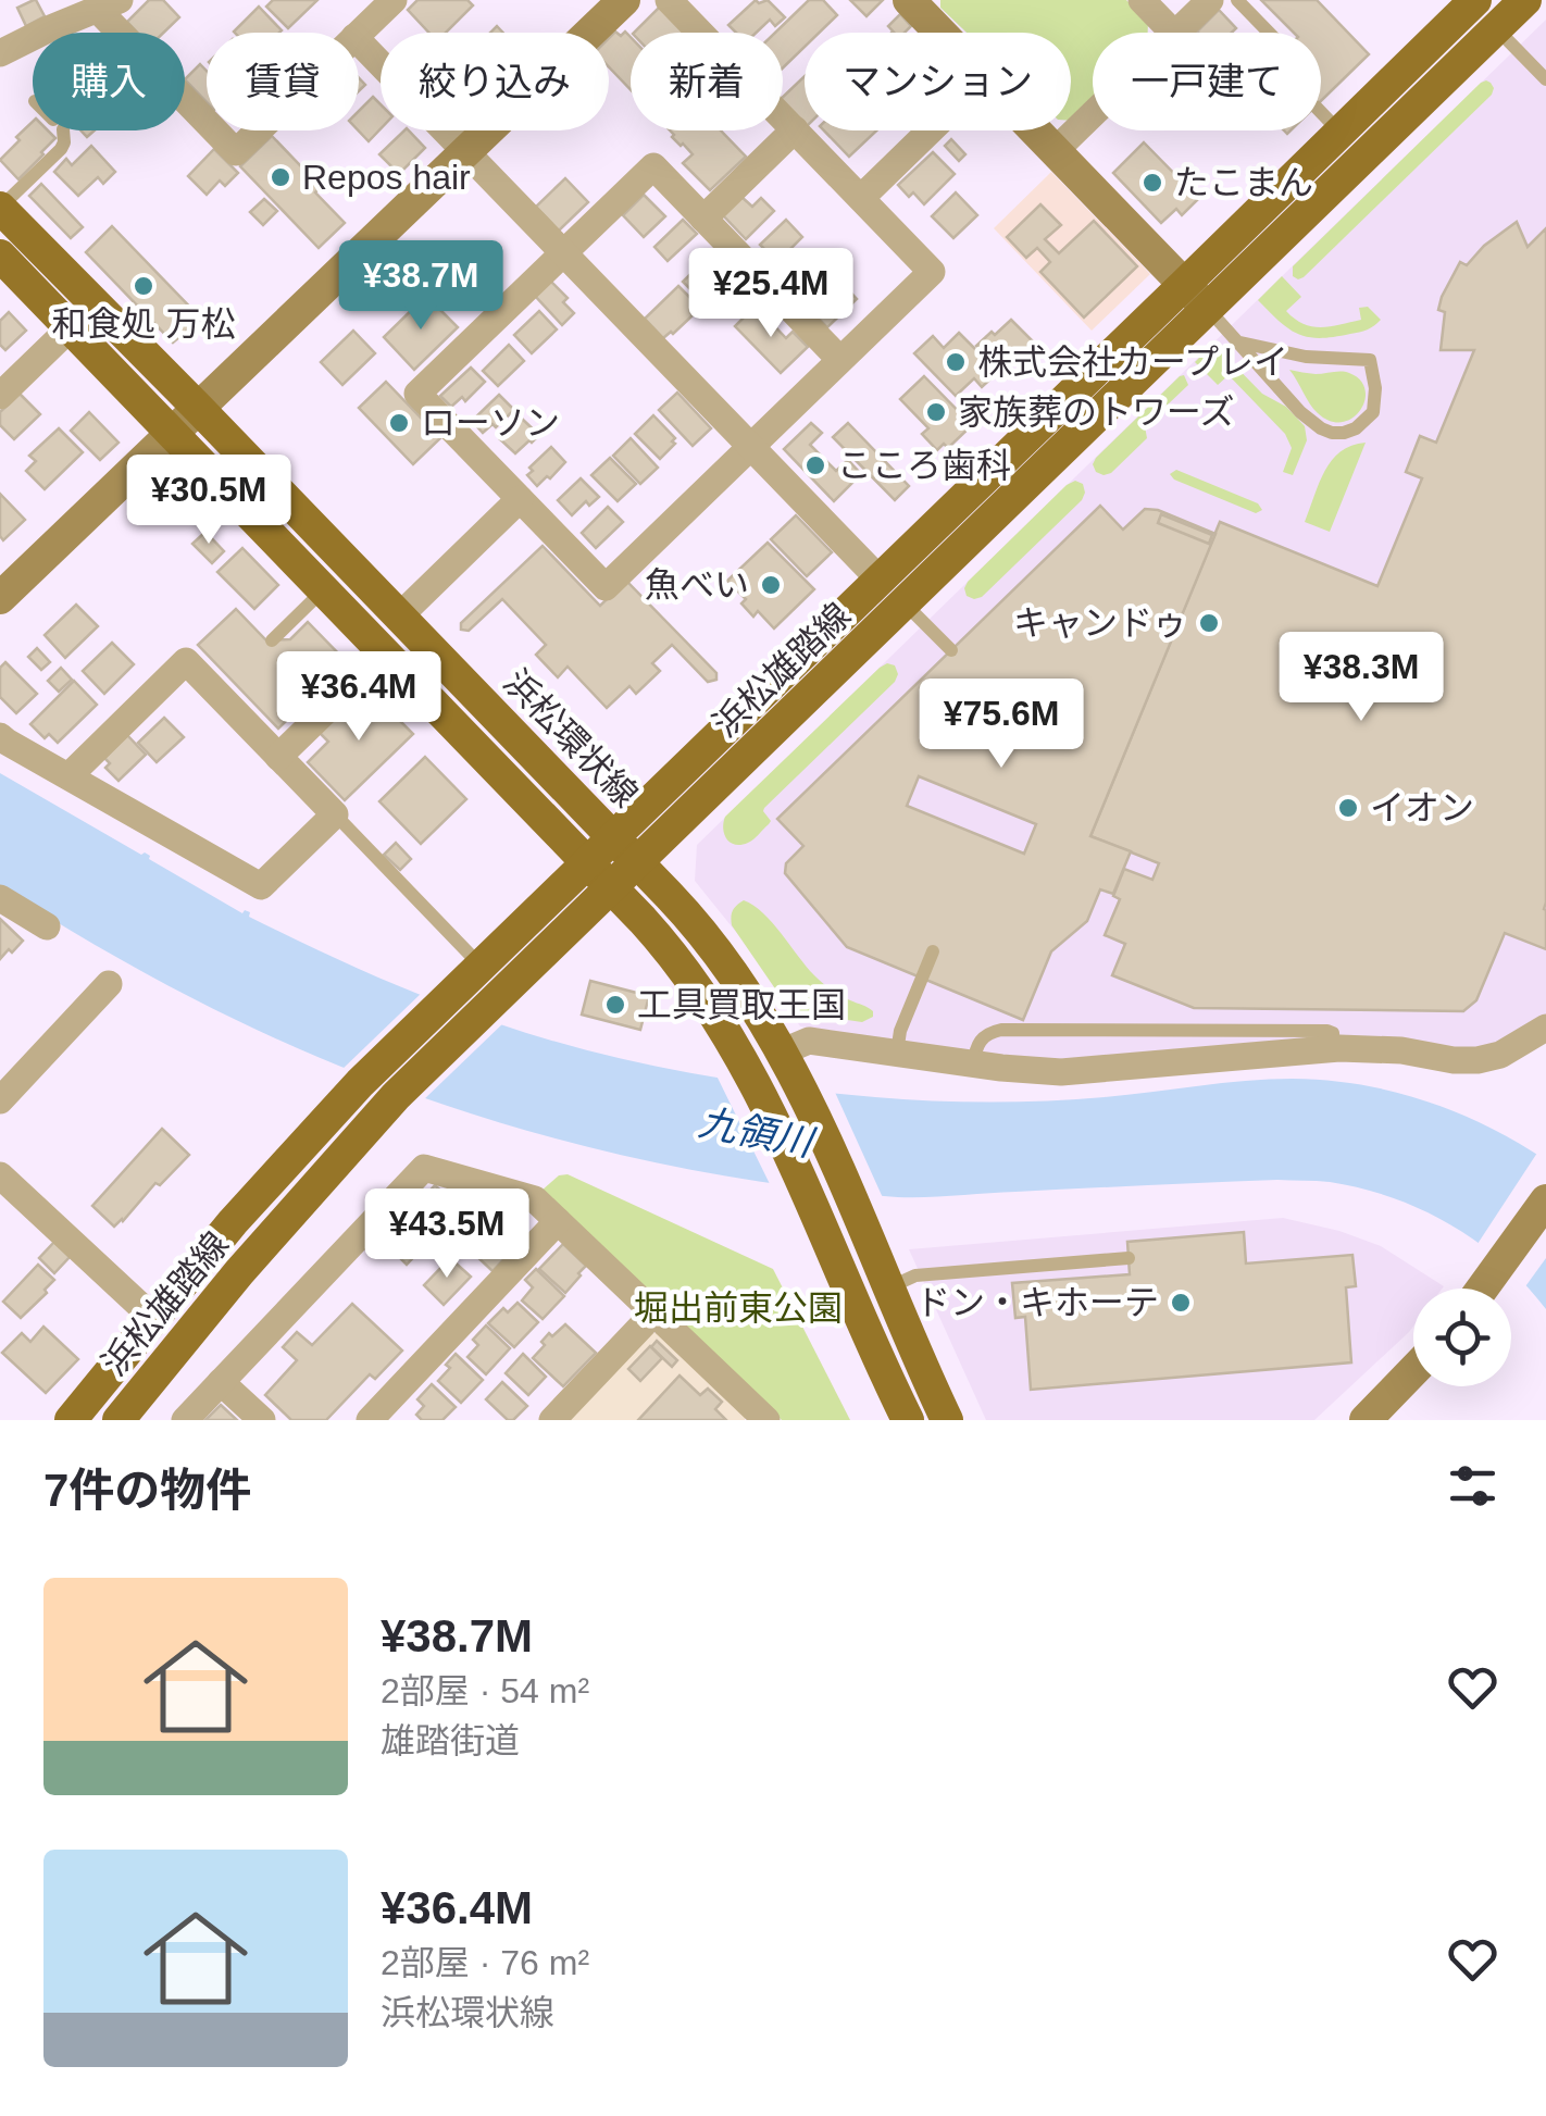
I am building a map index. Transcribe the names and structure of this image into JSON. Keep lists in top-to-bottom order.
{
  "streets": {
    "main road": ["浜松雄踏線", "浜松環状線"]
  },
  "crossings": [
    ["浜松雄踏線", "浜松環状線"]
  ],
  "water": ["九領川"],
  "parks": ["堀出前東公園"],
  "places": [
    "Repos hair",
    "たこまん",
    "和食処 万松",
    "株式会社カープレイ",
    "家族葬のトワーズ",
    "ローソン",
    "こころ歯科",
    "魚べい",
    "キャンドゥ",
    "イオン",
    "工具買取王国",
    "ドン・キホーテ"
  ],
  "page": {
    "chip": [
      "購入",
      "賃貸",
      "絞り込み",
      "新着",
      "マンション",
      "一戸建て"
    ],
    "price": [
      "¥38.7M",
      "¥25.4M",
      "¥30.5M",
      "¥38.3M",
      "¥36.4M",
      "¥75.6M",
      "¥43.5M"
    ],
    "heading": "7件の物件",
    "list": [
      {
        "name": "¥38.7M",
        "note": "2部屋 · 54 m² · 雄踏街道"
      },
      {
        "name": "¥36.4M",
        "note": "2部屋 · 76 m² · 浜松環状線"
      }
    ]
  }
}
